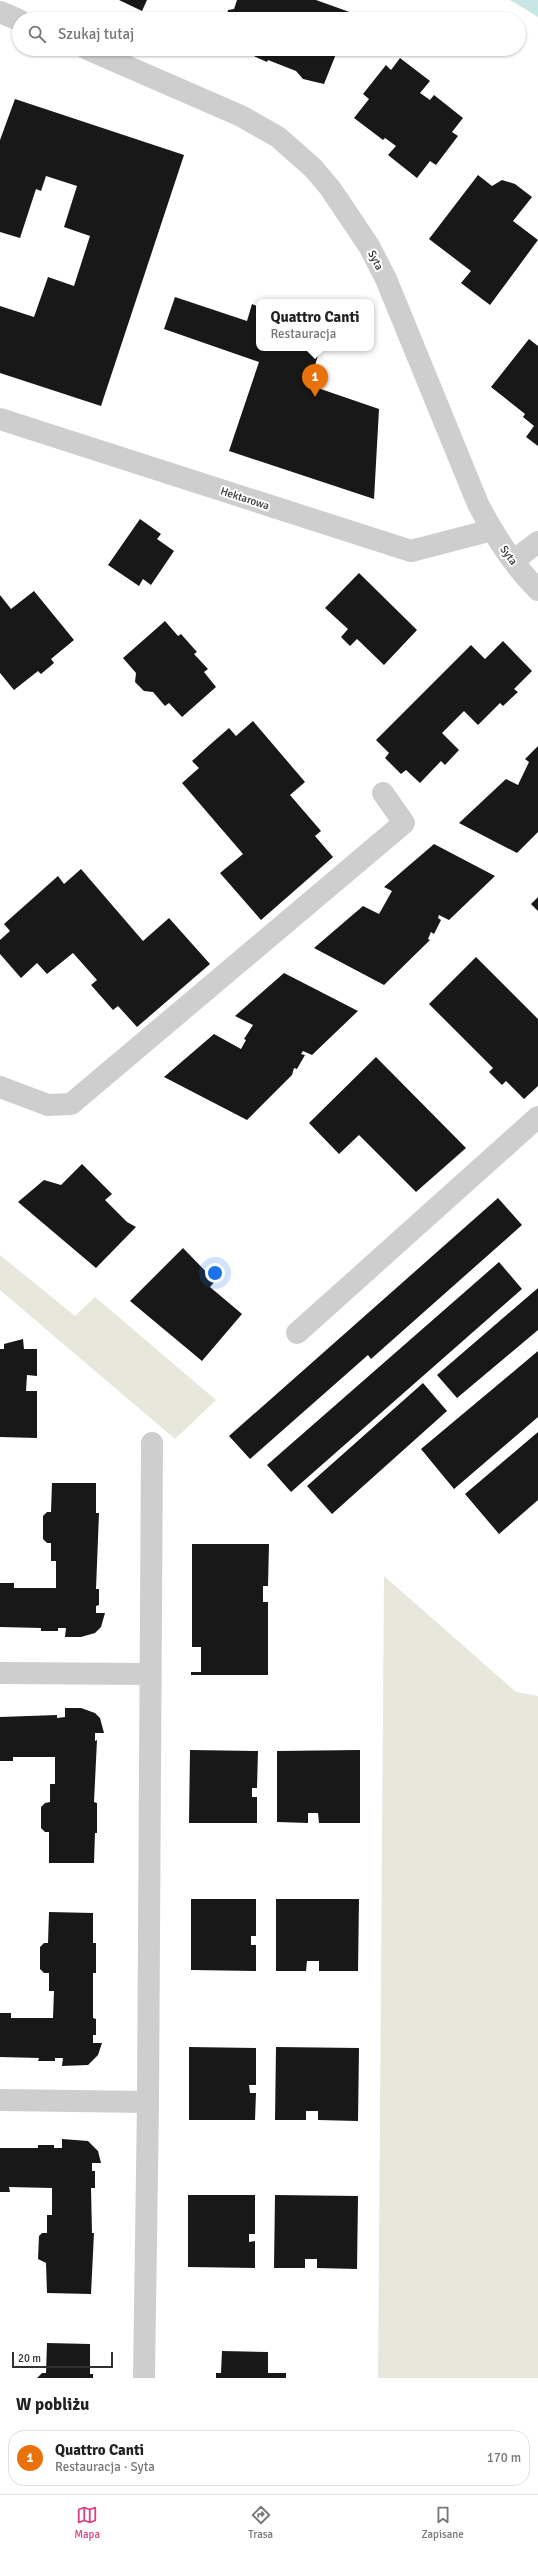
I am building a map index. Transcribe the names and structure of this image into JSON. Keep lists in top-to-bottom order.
{
  "streets": {
    "street": ["Syta", "Hektarowa"]
  },
  "crossings": [
    ["Syta", "Hektarowa"]
  ],
  "scale_bar": "20 m",
  "page": {
    "search": "Szukaj tutaj",
    "popup": ["Quattro Canti", "Restauracja"],
    "pins": "1",
    "scale": "20 m",
    "heading": "W pobliżu",
    "list": [
      {
        "mark": "1",
        "name": "Quattro Canti",
        "note": "Restauracja · Syta",
        "value": "170 m"
      }
    ],
    "nav": ["Mapa", "Trasa", "Zapisane"]
  }
}
